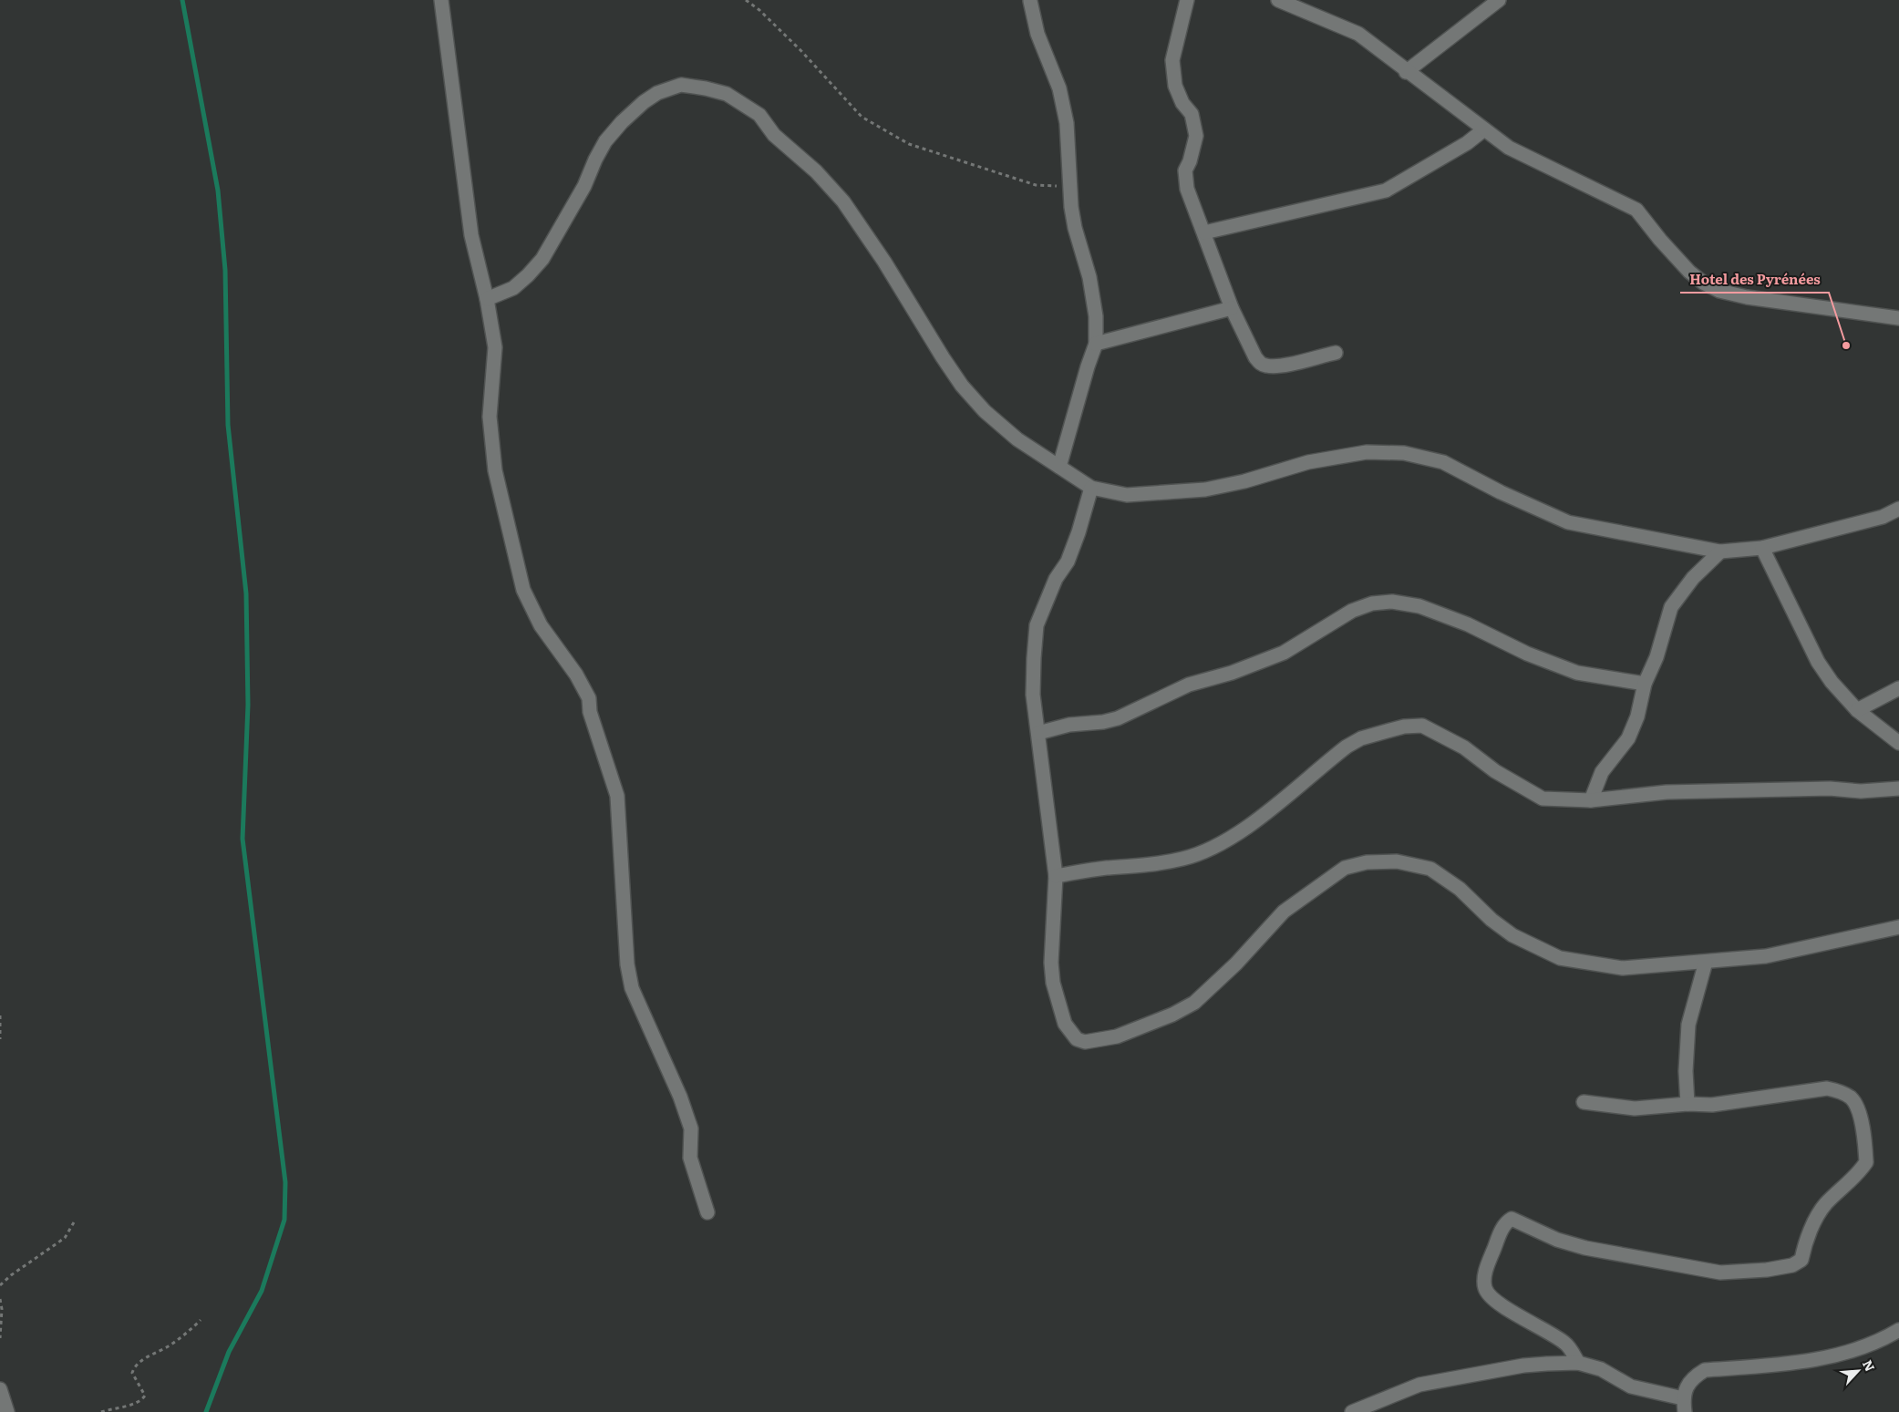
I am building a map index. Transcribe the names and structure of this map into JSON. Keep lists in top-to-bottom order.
{
  "places": ["Hotel des Pyrénées"],
  "north": "top right"
}
